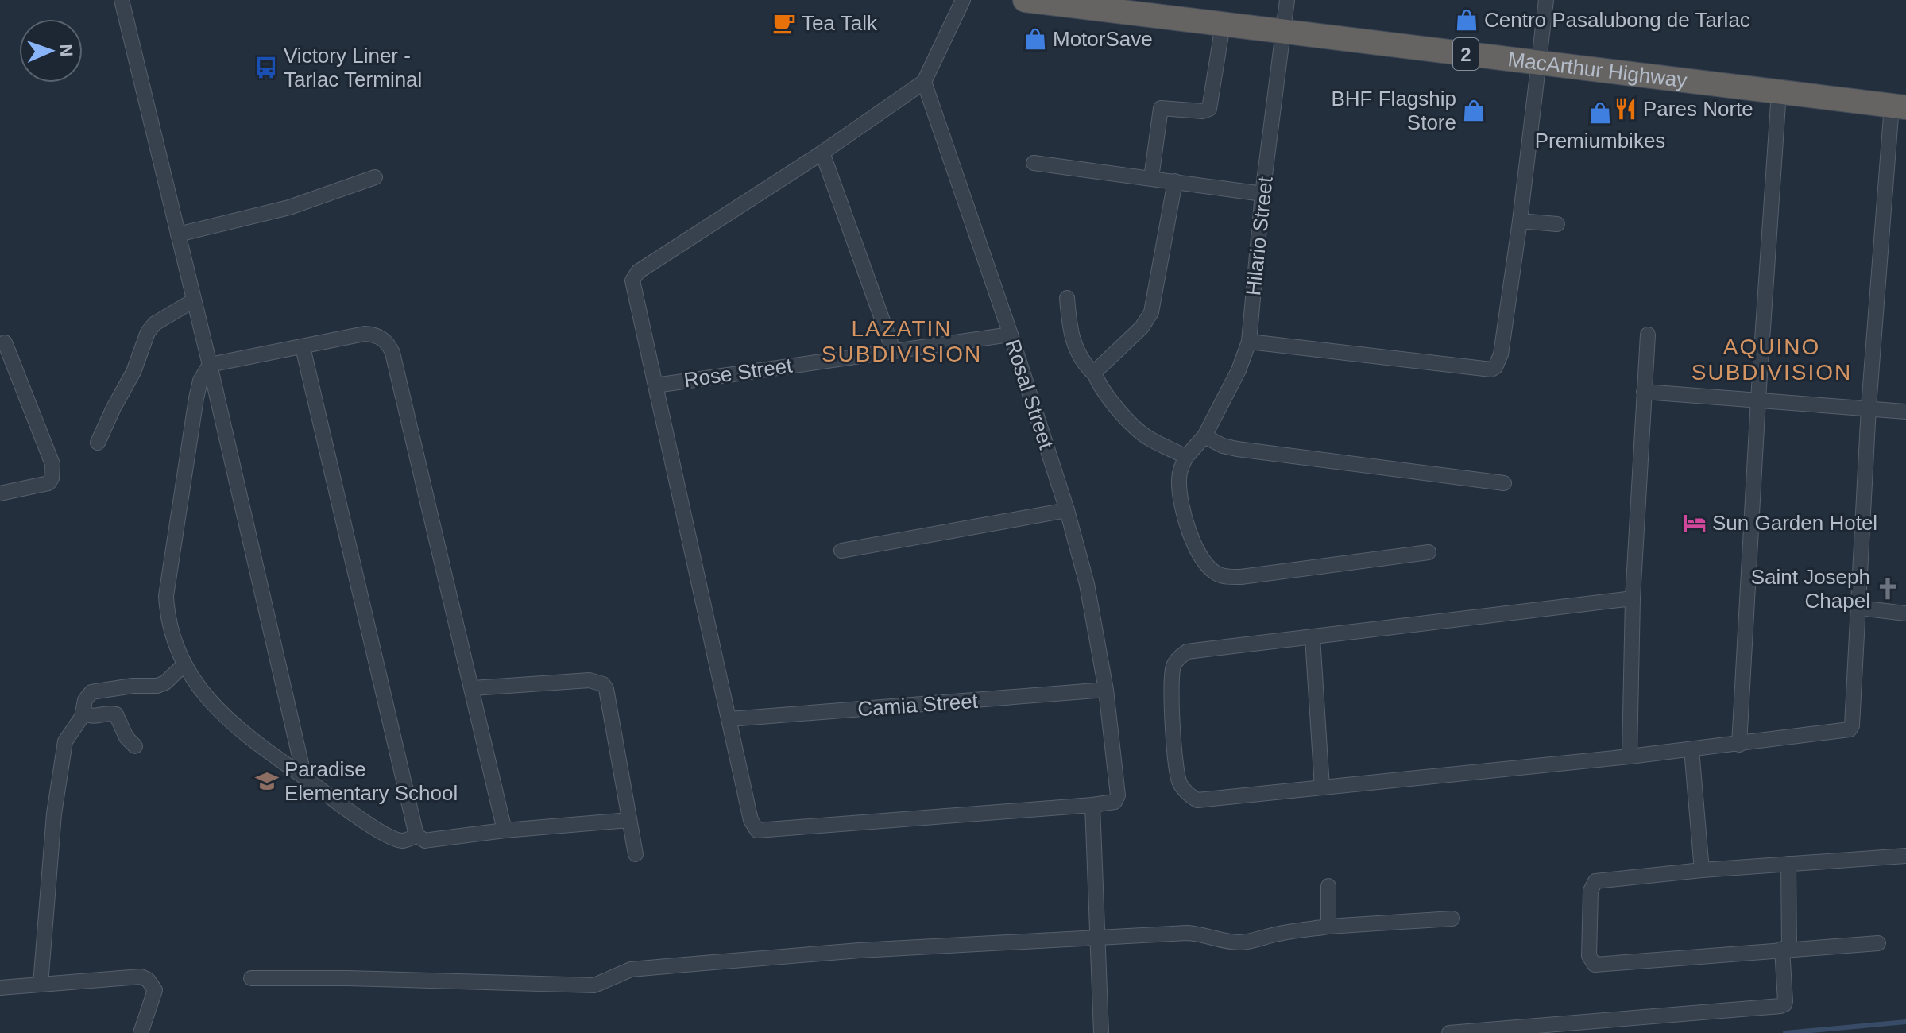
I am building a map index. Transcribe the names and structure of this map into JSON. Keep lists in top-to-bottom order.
{
  "streets": {
    "highway": ["2", "MacArthur Highway"],
    "street": [
      "Hilario Street",
      "Rose Street",
      "Rosal Street",
      "Camia Street"
    ]
  },
  "crossings": [
    ["MacArthur Highway", "Hilario Street"],
    ["Rose Street", "Rosal Street"],
    ["Rosal Street", "Camia Street"]
  ],
  "districts": ["LAZATIN SUBDIVISION", "AQUINO SUBDIVISION"],
  "places": {
    "shop": [
      "Centro Pasalubong de Tarlac",
      "MotorSave",
      "BHF Flagship Store",
      "Premiumbikes"
    ],
    "cafe": ["Tea Talk"],
    "bus stop": ["Victory Liner - Tarlac Terminal"],
    "restaurant": ["Pares Norte"],
    "hotel": ["Sun Garden Hotel"],
    "church": ["Saint Joseph Chapel"],
    "school or university": ["Paradise Elementary School"]
  },
  "north": "right"
}
